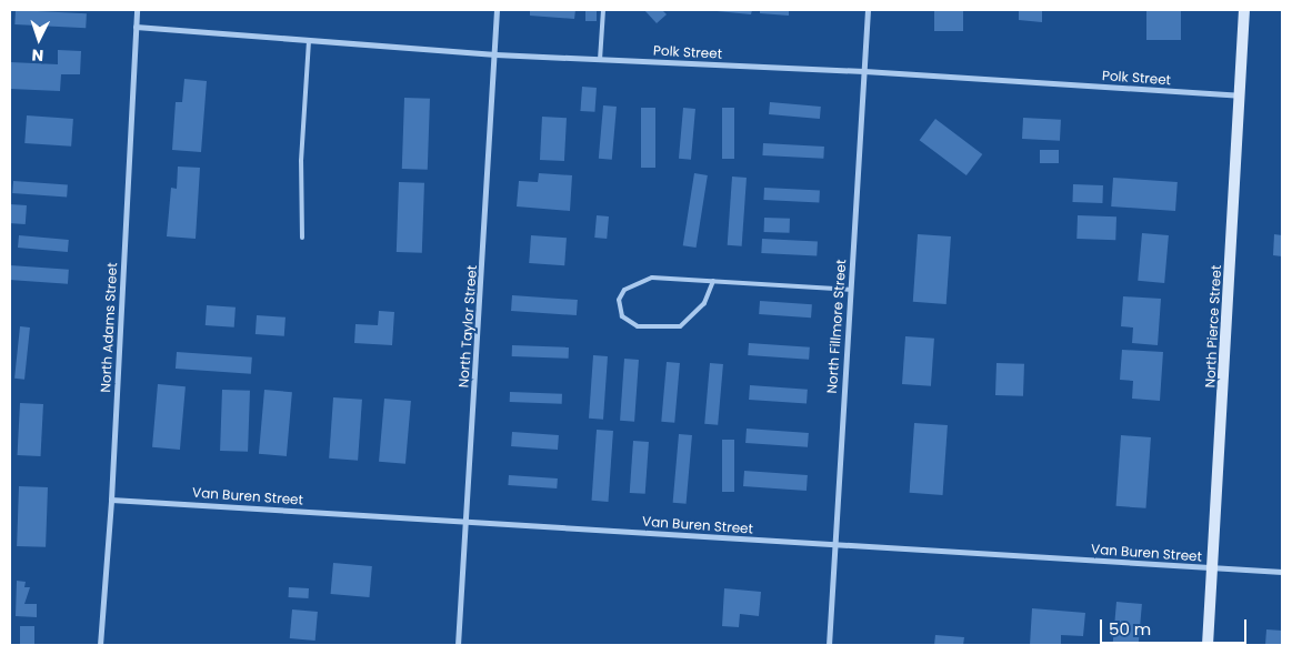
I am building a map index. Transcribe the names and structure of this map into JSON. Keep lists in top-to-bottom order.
{
  "streets": {
    "main road": ["North Pierce Street"],
    "street": [
      "Polk Street",
      "North Taylor Street",
      "North Fillmore Street",
      "North Adams Street",
      "Van Buren Street"
    ]
  },
  "crossings": [
    ["Polk Street", "North Taylor Street"],
    ["Polk Street", "North Fillmore Street"],
    ["Polk Street", "North Pierce Street"],
    ["Polk Street", "North Adams Street"],
    ["North Taylor Street", "Van Buren Street"],
    ["North Fillmore Street", "Van Buren Street"],
    ["North Pierce Street", "Van Buren Street"],
    ["North Adams Street", "Van Buren Street"]
  ],
  "scale_bar": "50 m",
  "north": "bottom"
}
